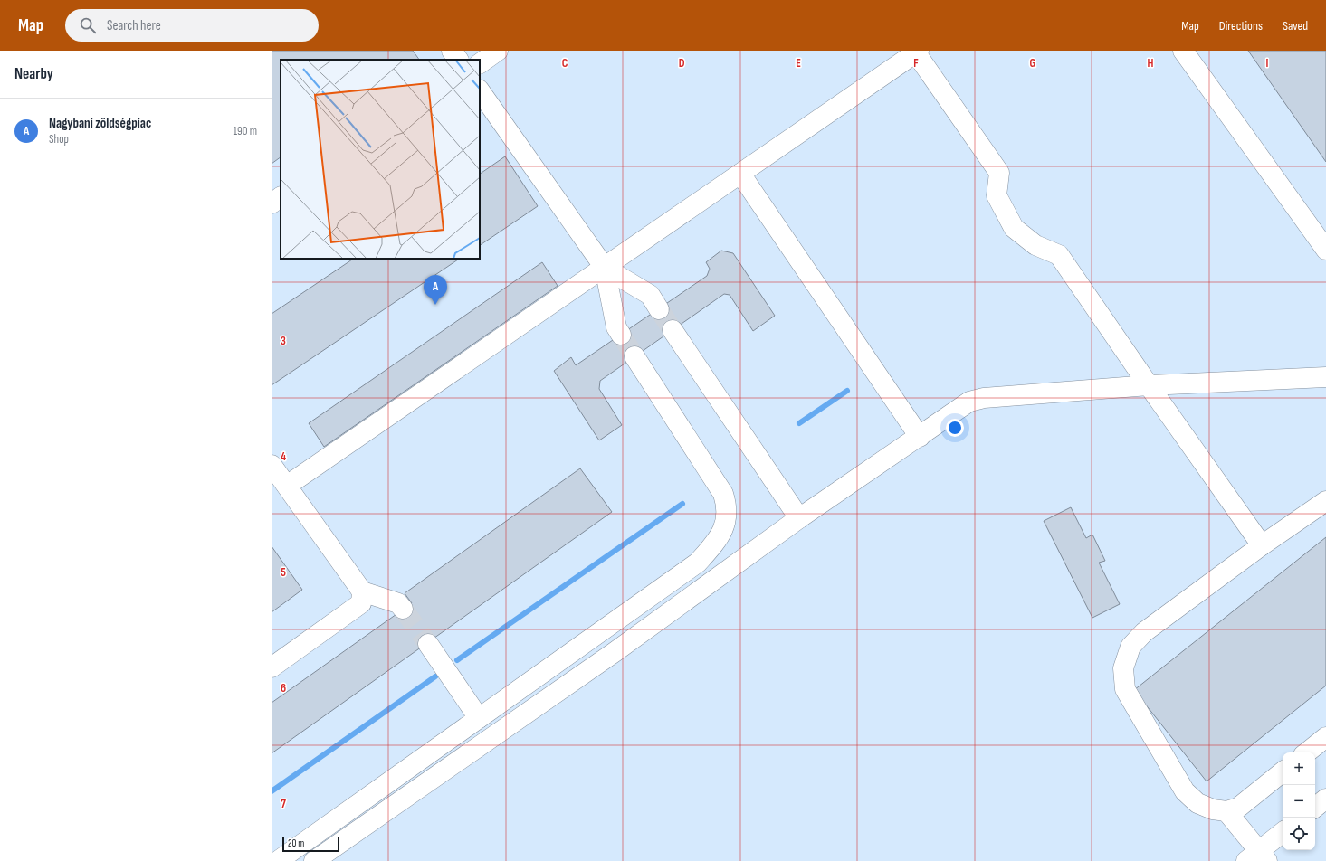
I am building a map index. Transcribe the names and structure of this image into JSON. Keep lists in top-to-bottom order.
{
  "scale_bar": "20 m",
  "page": {
    "header": "Map",
    "search": "Search here",
    "nav": ["Map", "Directions", "Saved"],
    "heading": "Nearby",
    "list": [
      {
        "mark": "A",
        "name": "Nagybani zöldségpiac",
        "note": "Shop",
        "value": "190 m"
      }
    ],
    "pins": "A",
    "map_buttons": ["+", "−"],
    "scale": "20 m"
  },
  "grid": {
    "columns": [
      "C",
      "D",
      "E",
      "F",
      "G",
      "H",
      "I"
    ],
    "rows": [
      "3",
      "4",
      "5",
      "6",
      "7"
    ]
  }
}
